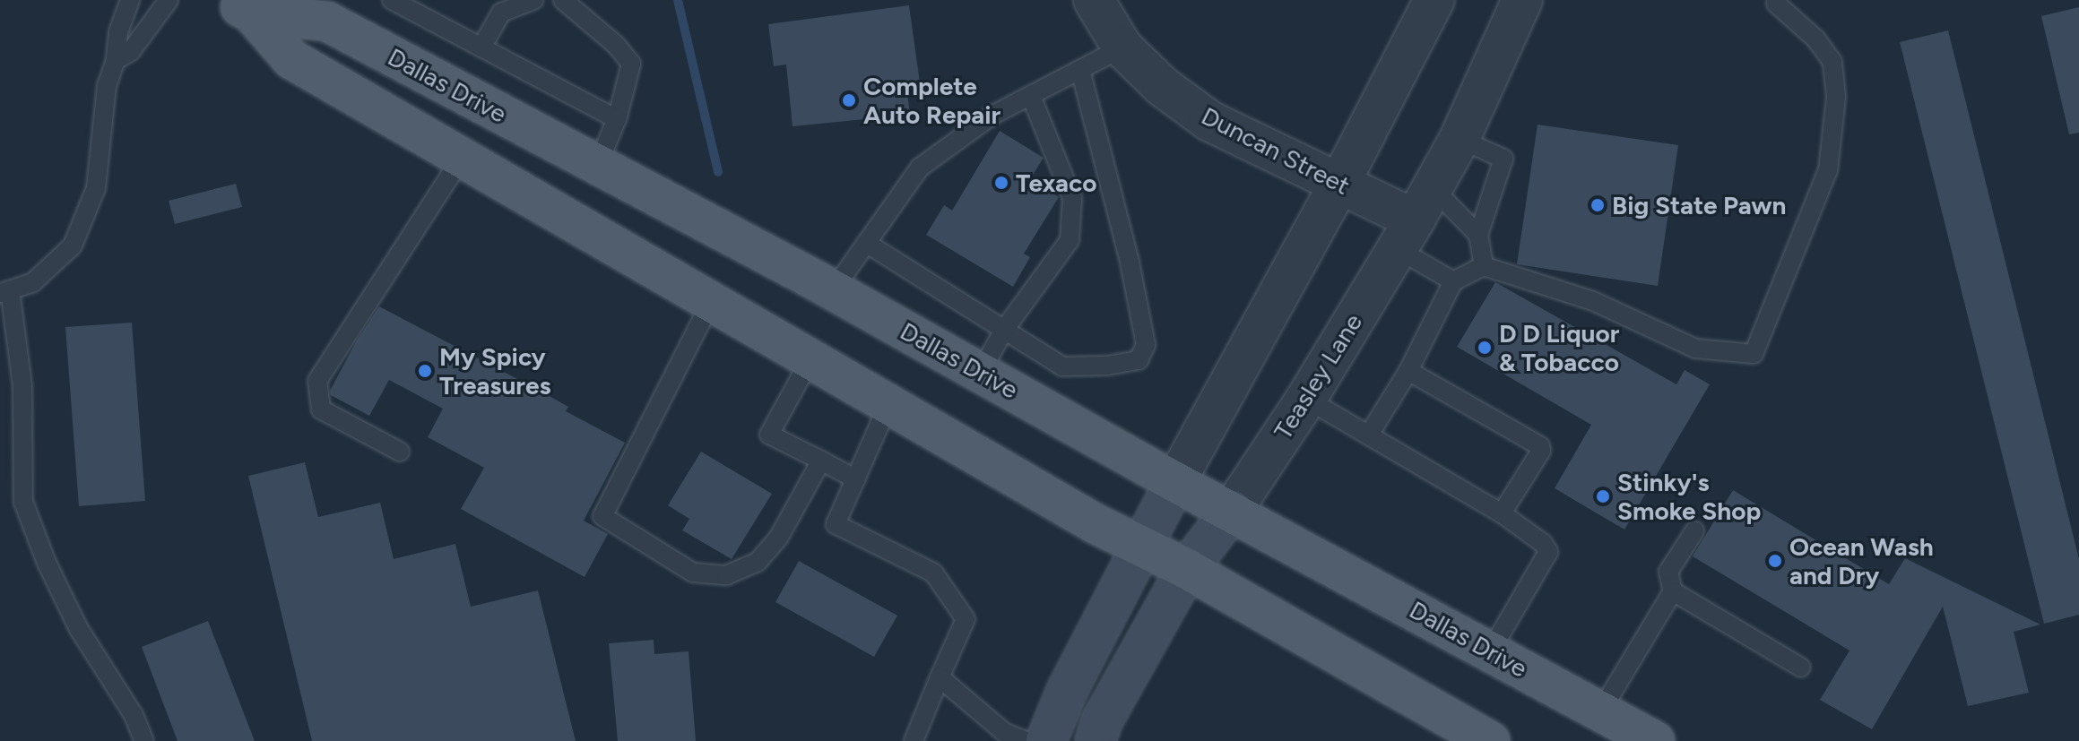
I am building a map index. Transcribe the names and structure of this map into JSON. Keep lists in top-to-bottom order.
{
  "streets": {
    "main road": ["Dallas Drive", "Teasley Lane"],
    "street": ["Duncan Street"]
  },
  "crossings": [
    ["Dallas Drive", "Teasley Lane"],
    ["Duncan Street", "Teasley Lane"]
  ],
  "places": [
    "Complete Auto Repair",
    "Texaco",
    "Big State Pawn",
    "D D Liquor & Tobacco",
    "My Spicy Treasures",
    "Stinky's Smoke Shop",
    "Ocean Wash and Dry"
  ]
}
